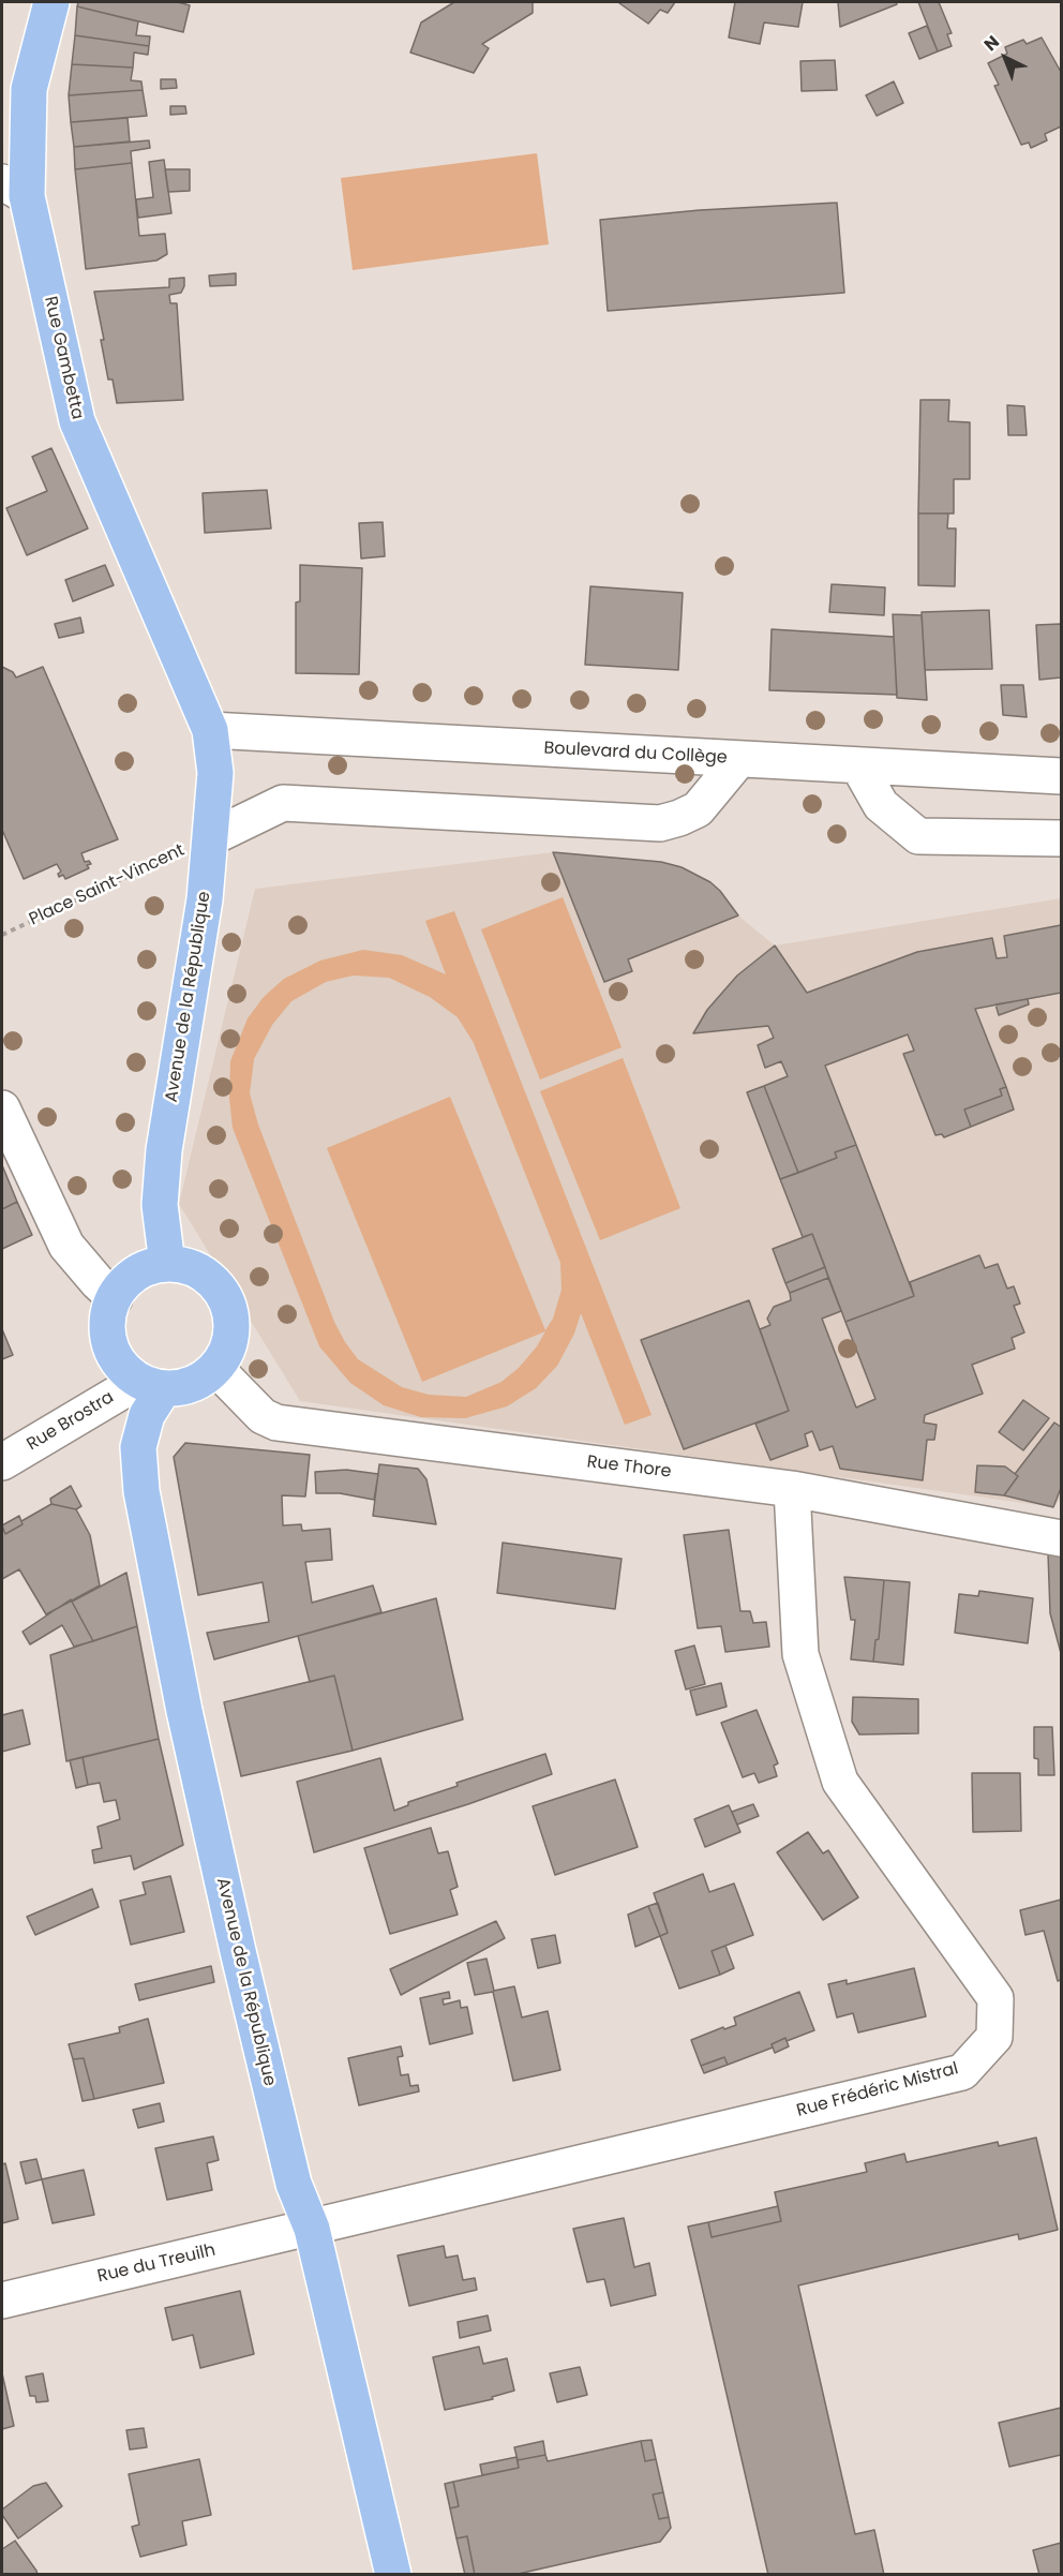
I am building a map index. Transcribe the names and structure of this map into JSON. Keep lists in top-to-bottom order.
{
  "streets": {
    "main road": ["Rue Gambetta", "Avenue de la République"],
    "street": [
      "Boulevard du Collège",
      "Rue Brostra",
      "Rue Thore",
      "Rue Frédéric Mistral",
      "Rue du Treuilh"
    ],
    "path": ["Place Saint-Vincent"]
  },
  "crossings": [
    ["Rue Gambetta", "Boulevard du Collège"],
    ["Rue Gambetta", "Avenue de la République"],
    ["Boulevard du Collège", "Avenue de la République"],
    ["Place Saint-Vincent", "Avenue de la République"],
    ["Avenue de la République", "Rue Brostra"],
    ["Avenue de la République", "Rue Thore"],
    ["Avenue de la République", "Rue Frédéric Mistral"],
    ["Avenue de la République", "Rue du Treuilh"],
    ["Rue Brostra", "Rue Thore"],
    ["Rue Thore", "Rue Frédéric Mistral"],
    ["Rue Frédéric Mistral", "Rue du Treuilh"]
  ],
  "north": "top left"
}
